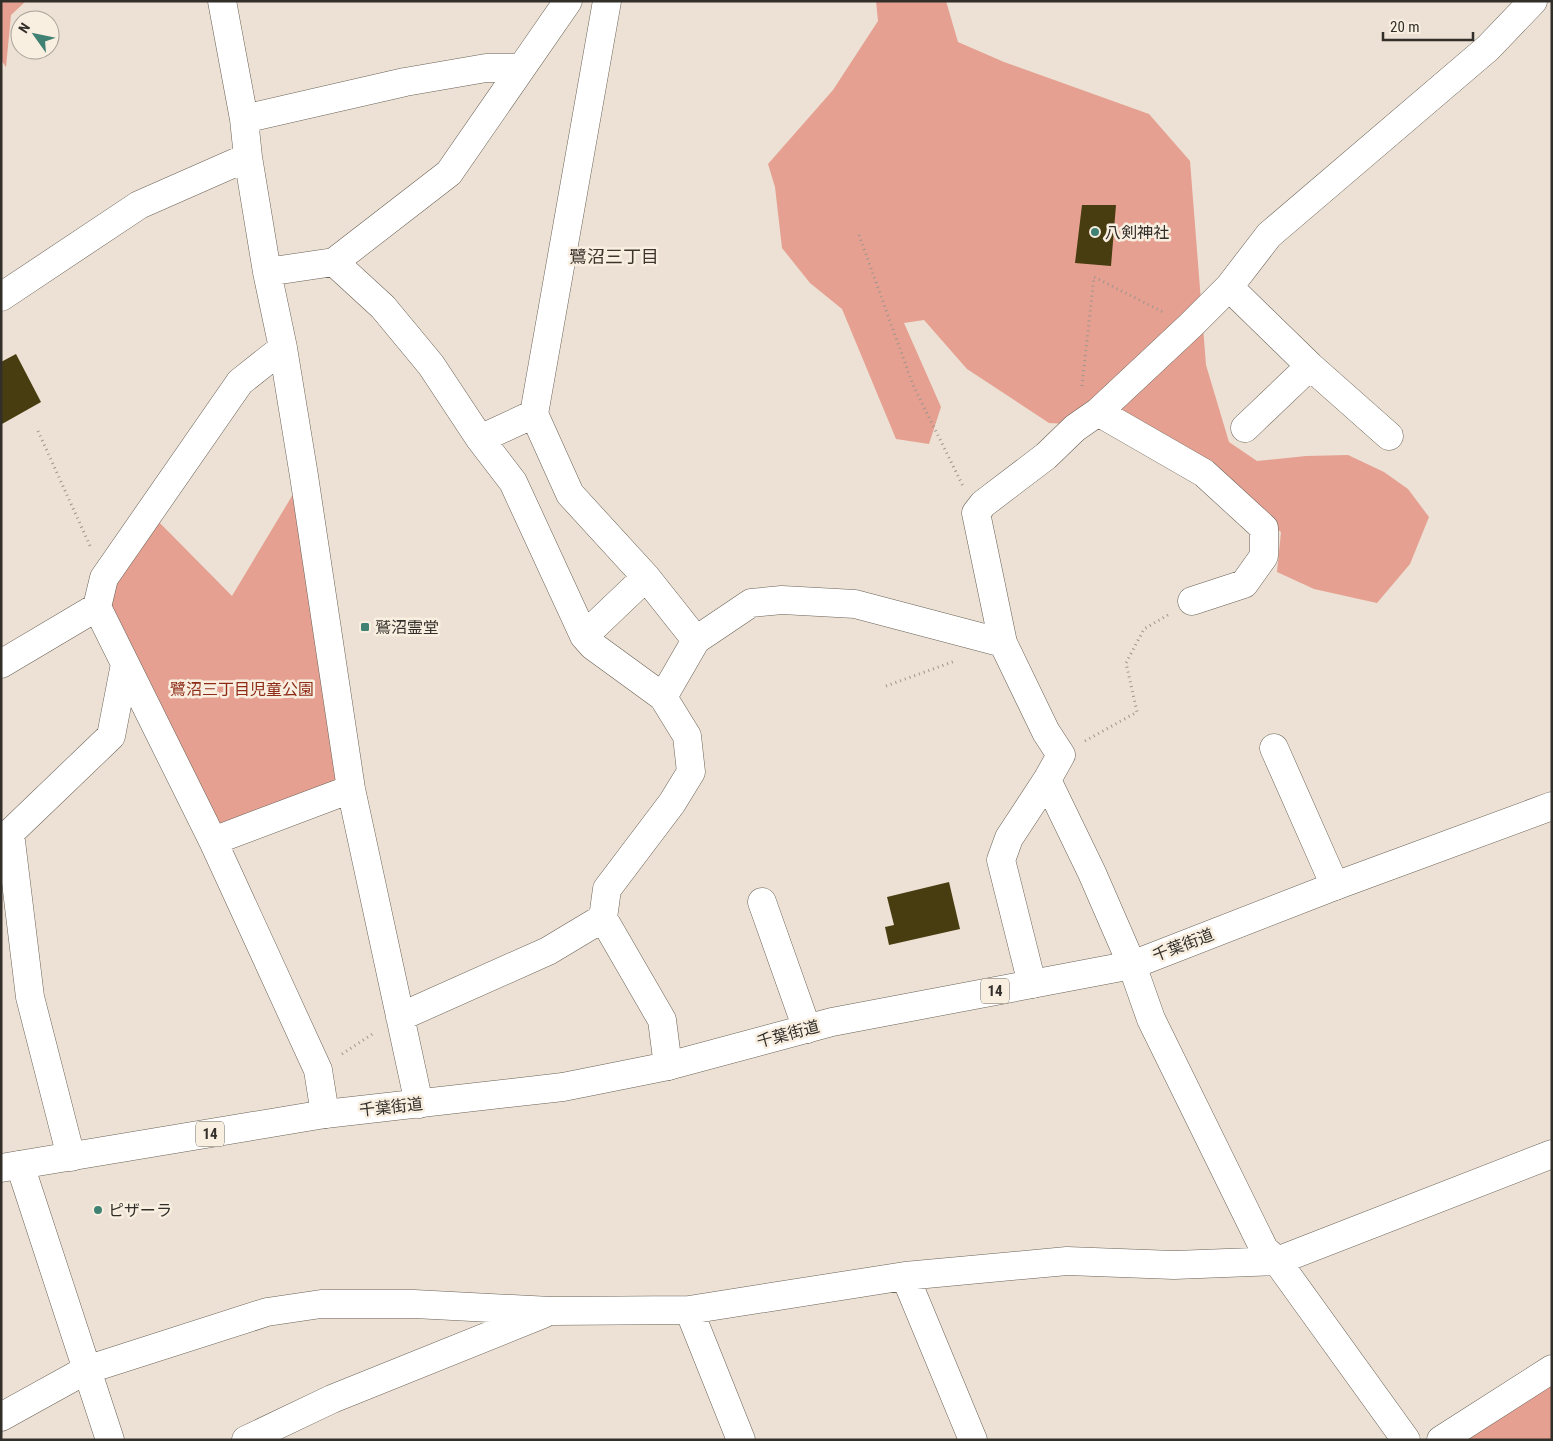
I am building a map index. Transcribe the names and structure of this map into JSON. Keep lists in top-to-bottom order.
{
  "streets": {
    "main road": ["千葉街道", "14"]
  },
  "districts": ["鷺沼三丁目"],
  "parks": ["鷺沼三丁目児童公園"],
  "places": {
    "other": ["八剣神社", "ピザーラ"],
    "transit": ["鷲沼霊堂"]
  },
  "scale_bar": "20 m",
  "north": "top left"
}
